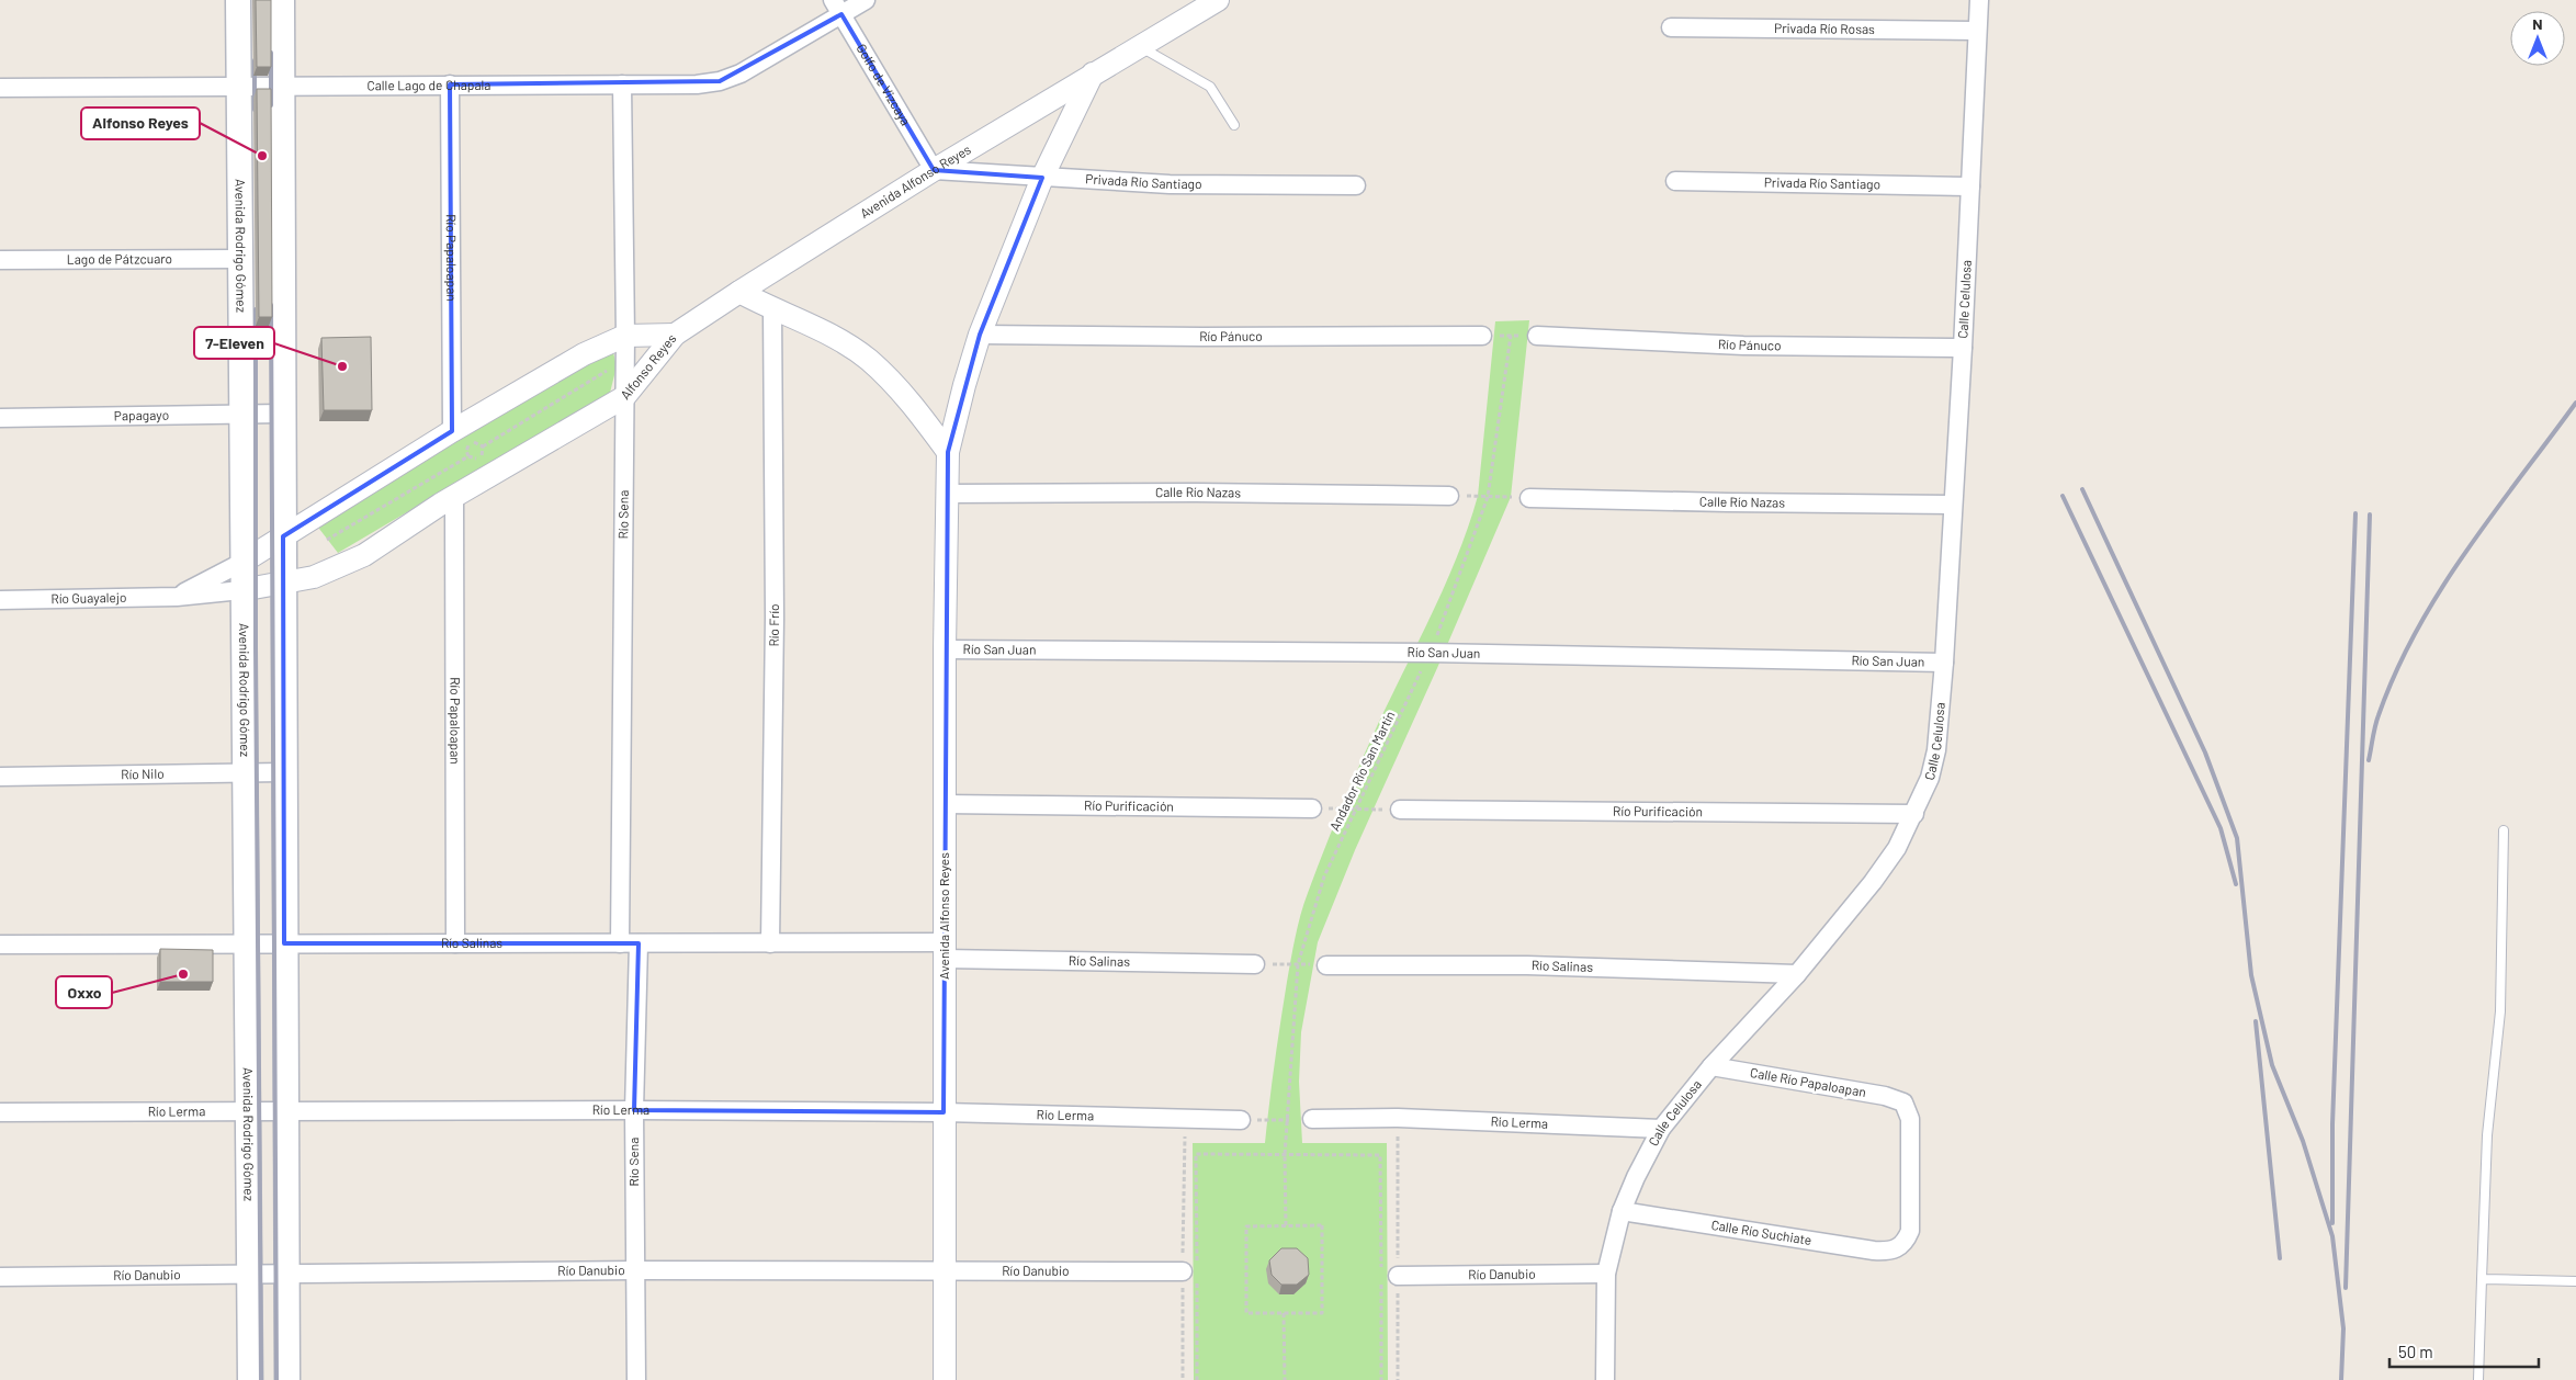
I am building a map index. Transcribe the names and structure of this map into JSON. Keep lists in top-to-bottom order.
{
  "streets": {
    "main road": ["Avenida Rodrigo Gómez"],
    "street": [
      "Privada Río Rosas",
      "Calle Lago de Chapala",
      "Golfo de Vizcaya",
      "Avenida Alfonso Reyes",
      "Privada Río Santiago",
      "Río Papaloapan",
      "Lago de Pátzcuaro",
      "Calle Celulosa",
      "Río Pánuco",
      "Alfonso Reyes",
      "Papagayo",
      "Calle Río Nazas",
      "Río Sena",
      "Río Guayalejo",
      "Río Frío",
      "Río San Juan",
      "Río Nilo",
      "Río Purificación",
      "Río Salinas",
      "Calle Río Papaloapan",
      "Río Lerma",
      "Calle Río Suchiate",
      "Río Danubio"
    ],
    "path": ["Andador Río San Martín"]
  },
  "crossings": [
    ["Privada Río Rosas", "Calle Celulosa"],
    ["Calle Lago de Chapala", "Golfo de Vizcaya"],
    ["Calle Lago de Chapala", "Avenida Rodrigo Gómez"],
    ["Calle Lago de Chapala", "Río Papaloapan"],
    ["Calle Lago de Chapala", "Río Sena"],
    ["Golfo de Vizcaya", "Avenida Alfonso Reyes"],
    ["Golfo de Vizcaya", "Privada Río Santiago"],
    ["Avenida Alfonso Reyes", "Privada Río Santiago"],
    ["Avenida Alfonso Reyes", "Río Pánuco"],
    ["Avenida Alfonso Reyes", "Alfonso Reyes"],
    ["Avenida Alfonso Reyes", "Calle Río Nazas"],
    ["Avenida Alfonso Reyes", "Río San Juan"],
    ["Avenida Alfonso Reyes", "Río Purificación"],
    ["Avenida Alfonso Reyes", "Río Salinas"],
    ["Avenida Alfonso Reyes", "Río Lerma"],
    ["Avenida Alfonso Reyes", "Río Danubio"],
    ["Privada Río Santiago", "Calle Celulosa"],
    ["Avenida Rodrigo Gómez", "Lago de Pátzcuaro"],
    ["Avenida Rodrigo Gómez", "Alfonso Reyes"],
    ["Avenida Rodrigo Gómez", "Papagayo"],
    ["Avenida Rodrigo Gómez", "Río Guayalejo"],
    ["Avenida Rodrigo Gómez", "Río Nilo"],
    ["Avenida Rodrigo Gómez", "Río Salinas"],
    ["Avenida Rodrigo Gómez", "Río Lerma"],
    ["Avenida Rodrigo Gómez", "Río Danubio"],
    ["Río Papaloapan", "Alfonso Reyes"],
    ["Río Papaloapan", "Río Salinas"],
    ["Calle Celulosa", "Río Pánuco"],
    ["Calle Celulosa", "Calle Río Nazas"],
    ["Calle Celulosa", "Río San Juan"],
    ["Calle Celulosa", "Río Purificación"],
    ["Calle Celulosa", "Río Salinas"],
    ["Calle Celulosa", "Calle Río Papaloapan"],
    ["Calle Celulosa", "Río Lerma"],
    ["Calle Celulosa", "Calle Río Suchiate"],
    ["Calle Celulosa", "Río Danubio"],
    ["Alfonso Reyes", "Río Sena"],
    ["Alfonso Reyes", "Río Guayalejo"],
    ["Río Sena", "Río Salinas"],
    ["Río Sena", "Río Lerma"],
    ["Río Sena", "Río Danubio"],
    ["Río Frío", "Río Salinas"],
    ["Río San Juan", "Andador Río San Martín"],
    ["Calle Río Papaloapan", "Calle Río Suchiate"]
  ],
  "places": ["Alfonso Reyes", "7-Eleven", "Oxxo"],
  "scale_bar": "50 m",
  "north": "top"
}
